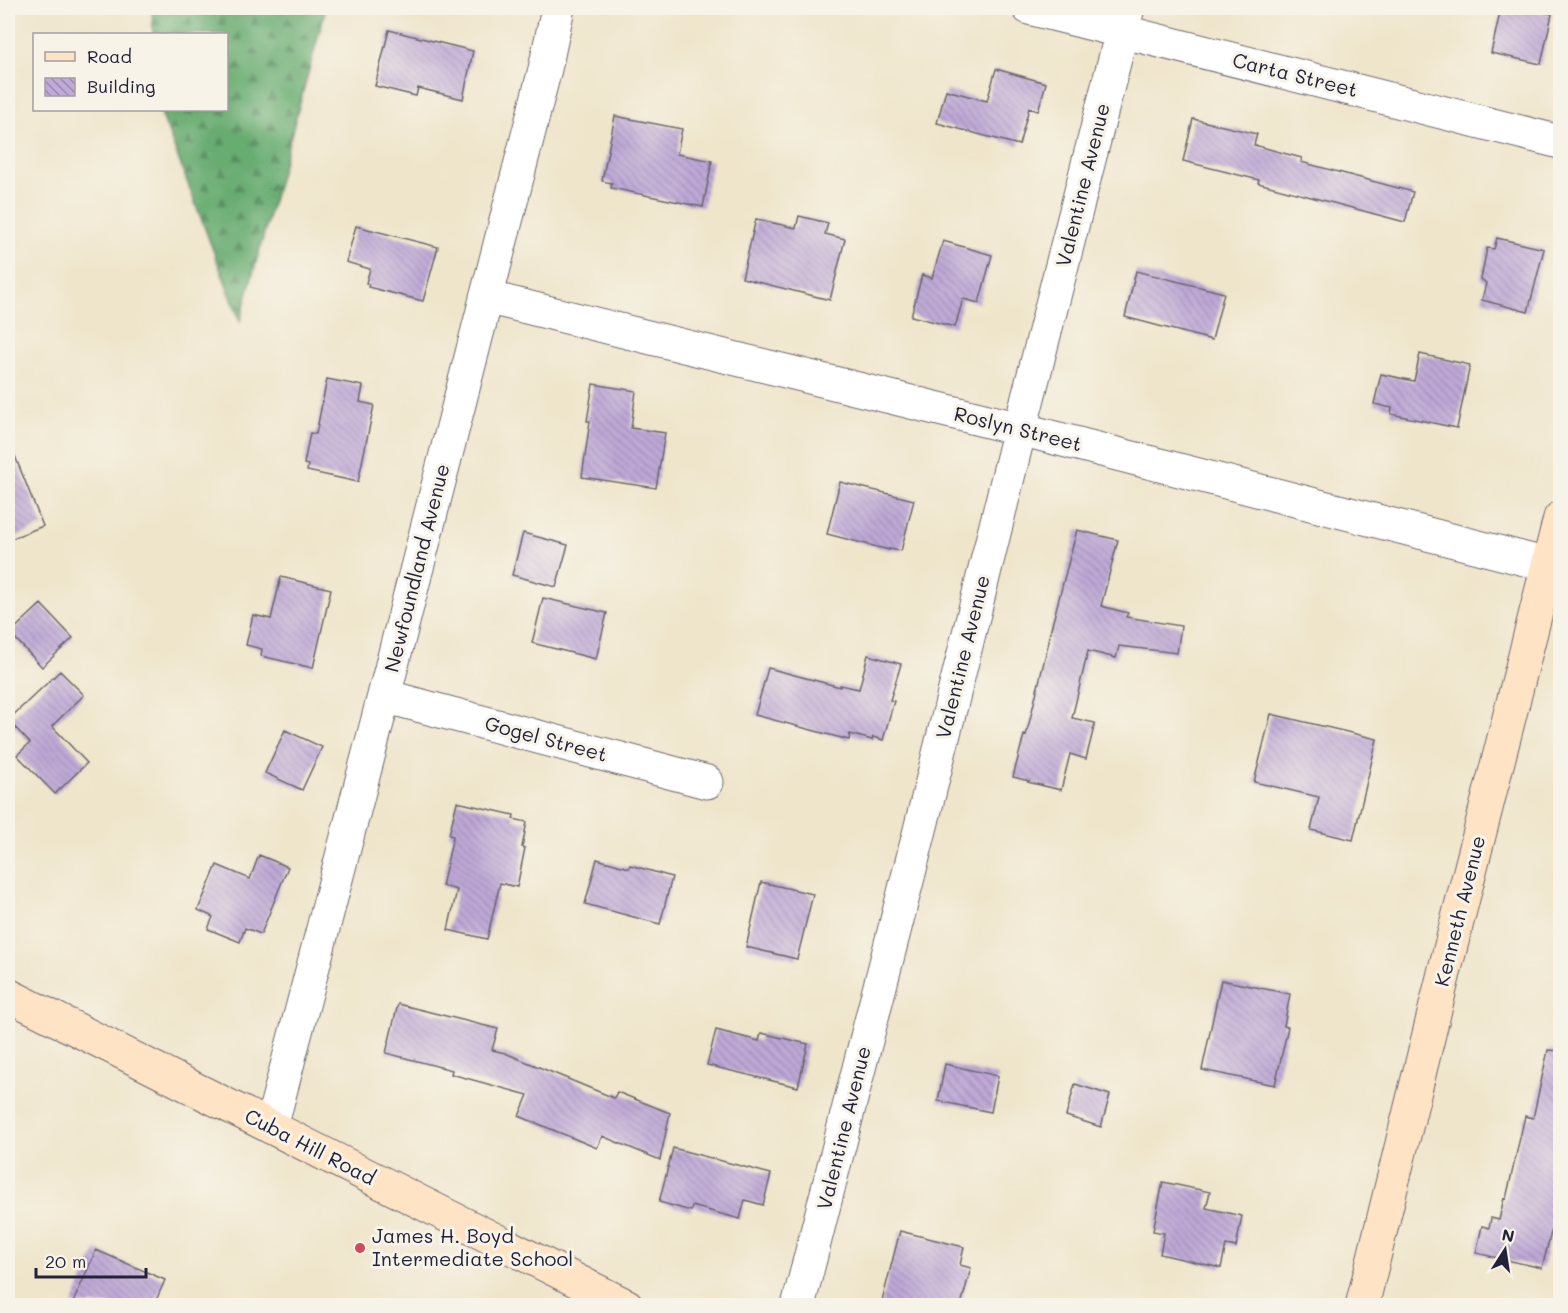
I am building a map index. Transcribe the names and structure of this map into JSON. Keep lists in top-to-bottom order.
{
  "streets": {
    "street": [
      "Carta Street",
      "Valentine Avenue",
      "Roslyn Street",
      "Newfoundland Avenue",
      "Gogel Street",
      "Kenneth Avenue",
      "Cuba Hill Road"
    ]
  },
  "crossings": [
    ["Carta Street", "Valentine Avenue"],
    ["Valentine Avenue", "Roslyn Street"],
    ["Roslyn Street", "Newfoundland Avenue"],
    ["Roslyn Street", "Kenneth Avenue"],
    ["Newfoundland Avenue", "Gogel Street"],
    ["Newfoundland Avenue", "Cuba Hill Road"]
  ],
  "places": ["James H. Boyd Intermediate School"],
  "legend": ["Road", "Building"],
  "scale_bar": "20 m",
  "north": "top"
}
